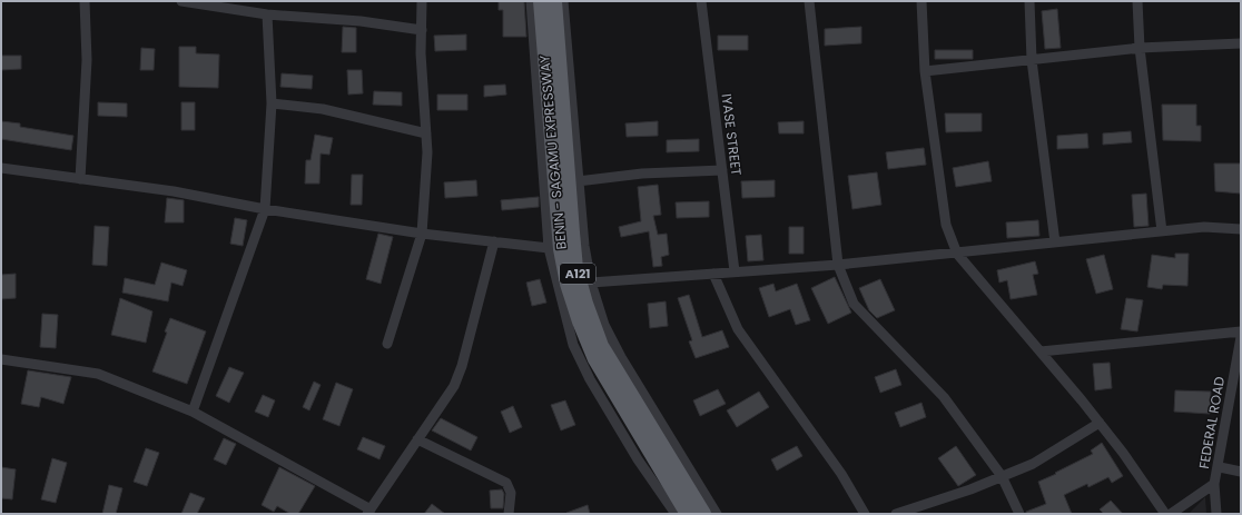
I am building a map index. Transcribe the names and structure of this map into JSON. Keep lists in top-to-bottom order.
{
  "streets": {
    "highway": ["BENIN - SAGAMU EXPRESSWAY", "A121"],
    "street": ["IYASE STREET", "FEDERAL ROAD"]
  }
}
